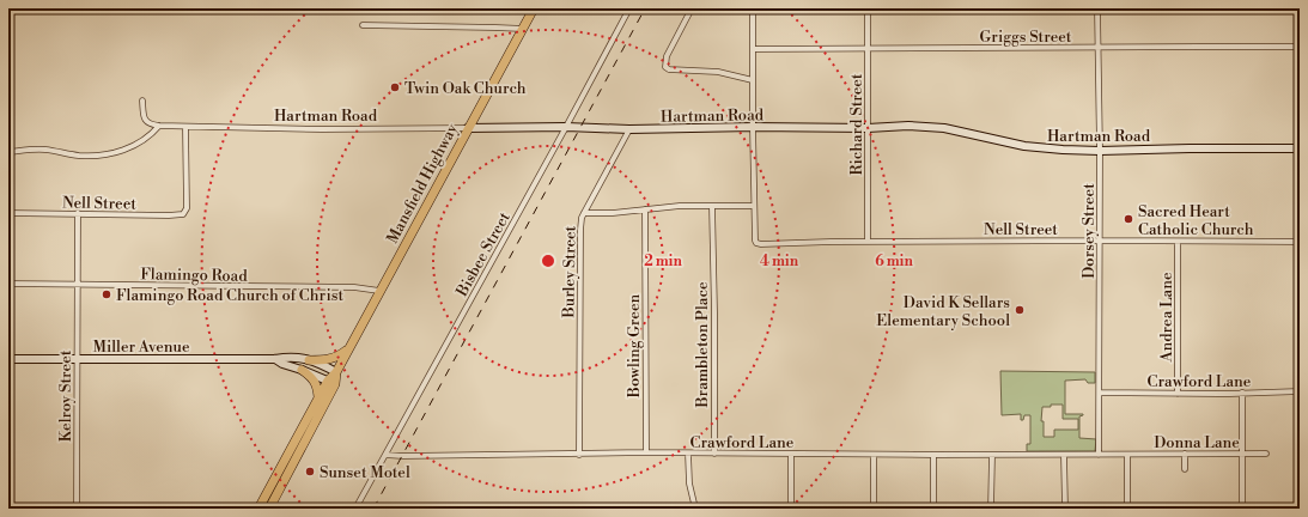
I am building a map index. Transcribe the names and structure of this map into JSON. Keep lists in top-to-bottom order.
{
  "streets": {
    "main road": ["Mansfield Highway"],
    "street": [
      "Griggs Street",
      "Hartman Road",
      "Richard Street",
      "Nell Street",
      "Dorsey Street",
      "Bisbee Street",
      "Burley Street",
      "Flamingo Road",
      "Andrea Lane",
      "Brambleton Place",
      "Miller Avenue",
      "Bowling Green",
      "Crawford Lane",
      "Kelroy Street",
      "Donna Lane"
    ]
  },
  "crossings": [
    ["Griggs Street", "Richard Street"],
    ["Griggs Street", "Dorsey Street"],
    ["Hartman Road", "Richard Street"],
    ["Hartman Road", "Mansfield Highway"],
    ["Hartman Road", "Nell Street"],
    ["Hartman Road", "Dorsey Street"],
    ["Hartman Road", "Bisbee Street"],
    ["Hartman Road", "Burley Street"],
    ["Richard Street", "Nell Street"],
    ["Mansfield Highway", "Flamingo Road"],
    ["Mansfield Highway", "Miller Avenue"],
    ["Nell Street", "Dorsey Street"],
    ["Nell Street", "Andrea Lane"],
    ["Nell Street", "Kelroy Street"],
    ["Dorsey Street", "Crawford Lane"],
    ["Dorsey Street", "Donna Lane"],
    ["Bisbee Street", "Crawford Lane"],
    ["Burley Street", "Crawford Lane"],
    ["Flamingo Road", "Kelroy Street"],
    ["Andrea Lane", "Crawford Lane"],
    ["Brambleton Place", "Crawford Lane"],
    ["Miller Avenue", "Kelroy Street"],
    ["Bowling Green", "Crawford Lane"],
    ["Crawford Lane", "Donna Lane"]
  ],
  "places": [
    "Twin Oak Church",
    "Sacred Heart Catholic Church",
    "Flamingo Road Church of Christ",
    "David K Sellars Elementary School",
    "Sunset Motel"
  ],
  "rings": ["2 min", "4 min", "6 min"]
}
